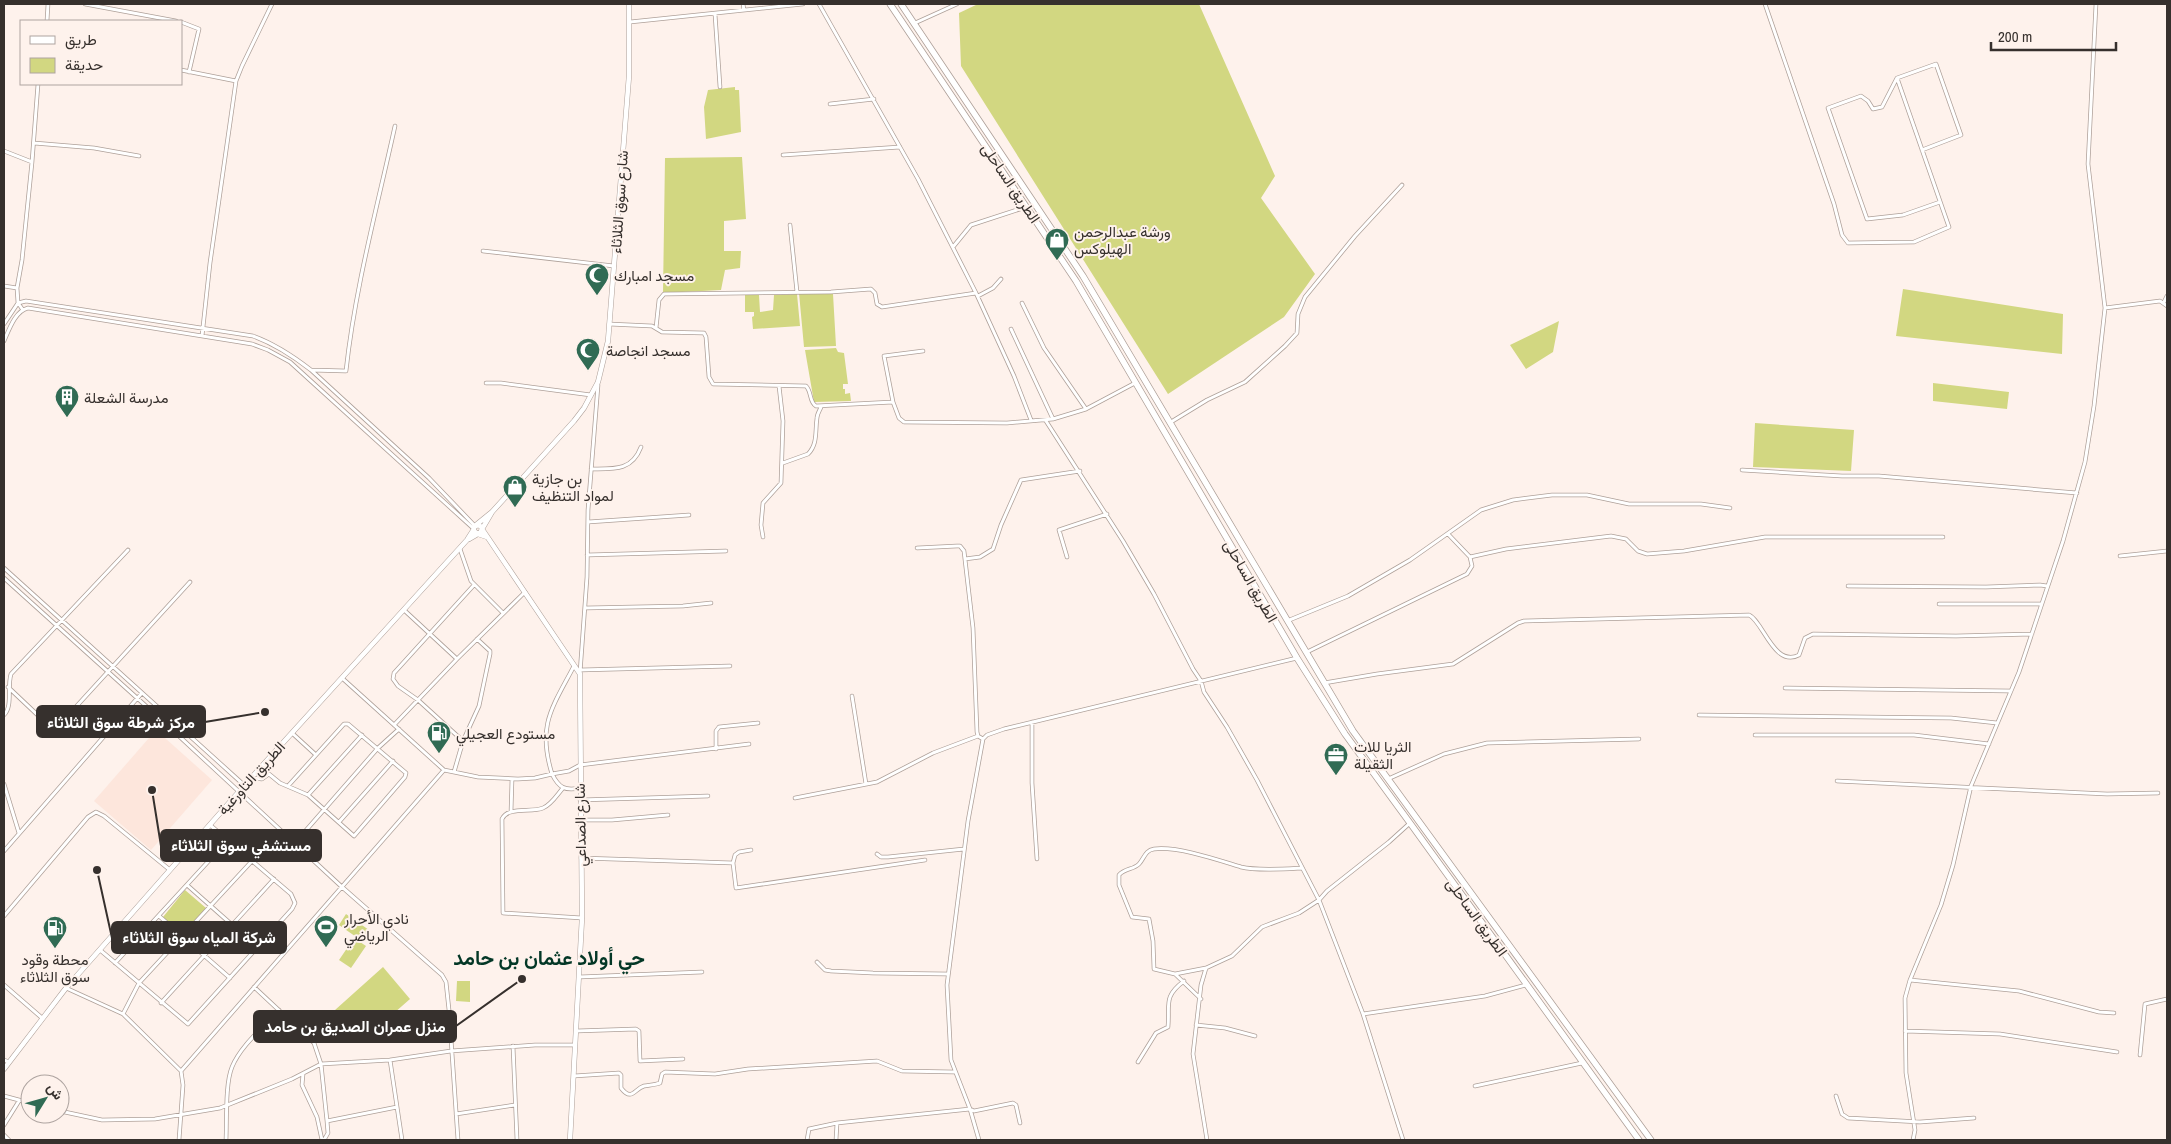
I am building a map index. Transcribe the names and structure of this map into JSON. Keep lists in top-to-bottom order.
{
  "streets": {
    "highway": ["الطريق الساحلى"],
    "street": ["شارع سوق الثلاثاء", "الطريق التاورغية", "شارع الصداعي"]
  },
  "districts": ["حي أولاد عثمان بن حامد"],
  "places": {
    "shop": ["ورشة عبدالرحمن الهيلوكس", "بن جازية لمواد التنظيف"],
    "mosque": ["مسجد امبارك", "مسجد انجاصة"],
    "building": ["مدرسة الشعلة"],
    "other": [
      "مركز شرطة سوق الثلاثاء",
      "مستشفي سوق الثلاثاء",
      "شركة المياه سوق الثلاثاء",
      "منزل عمران الصديق بن حامد"
    ],
    "fuel station": ["مستودع العجيلي", "محطة وقود سوق الثلاثاء"],
    "office": ["الثريا للات الثقيلة"],
    "sports": ["نادي الأحرار الرياضي"]
  },
  "legend": ["طريق", "حديقة"],
  "scale_bar": "200 m",
  "north": "top right"
}
